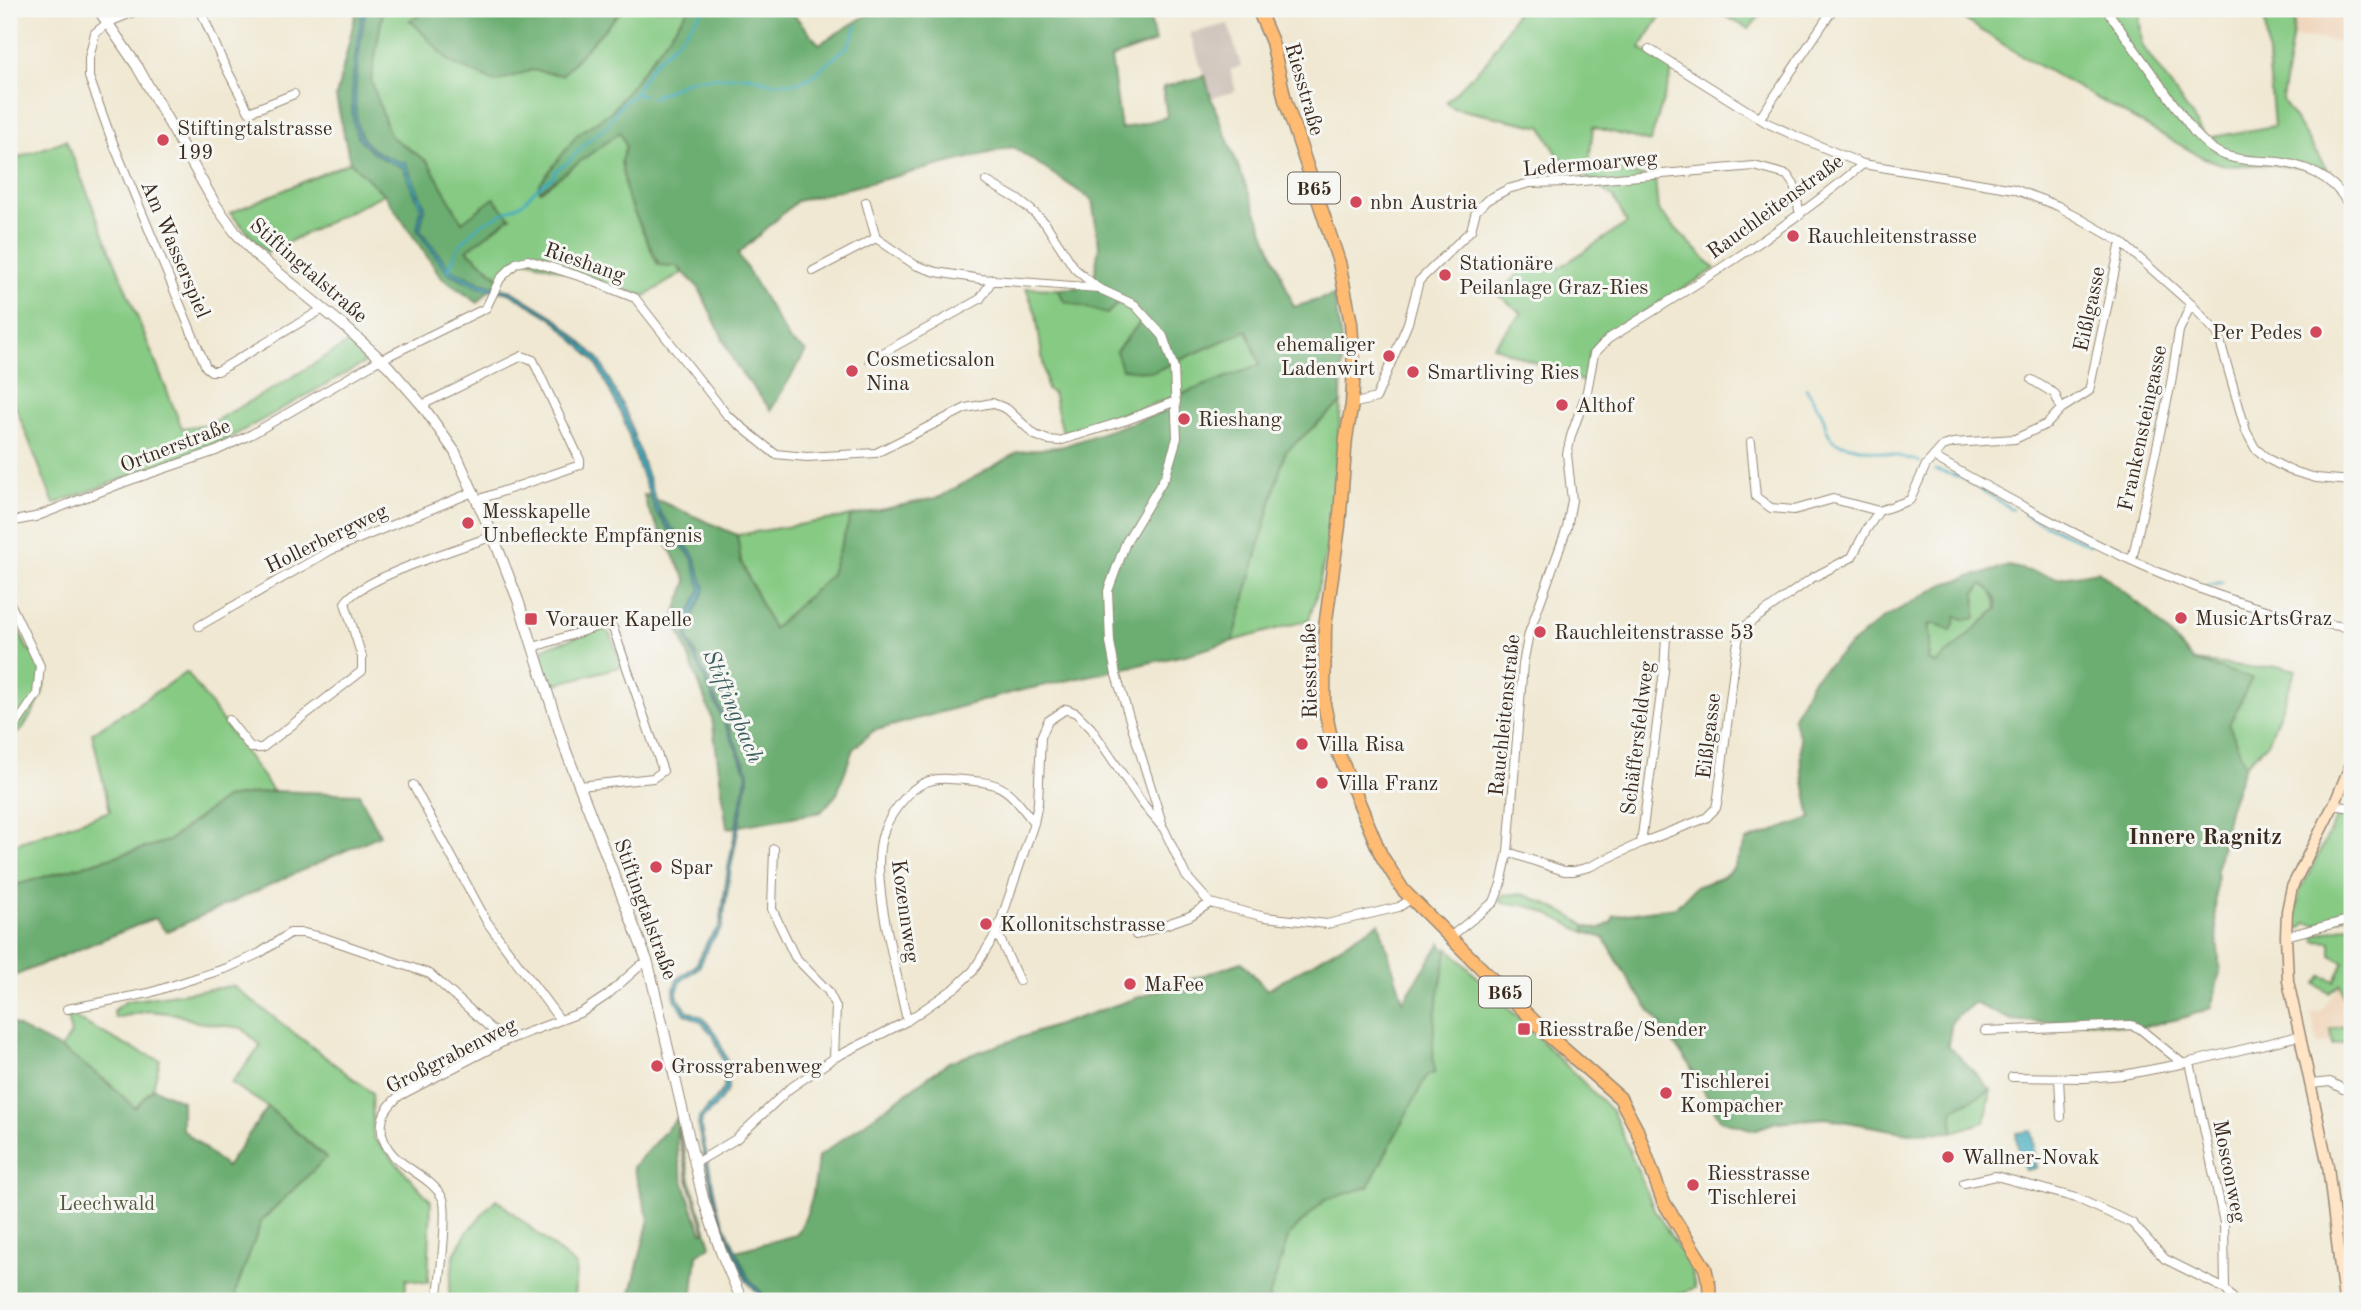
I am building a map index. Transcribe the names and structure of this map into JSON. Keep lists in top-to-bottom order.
{
  "streets": {
    "main road": ["Riesstraße", "B65"],
    "street": [
      "Ledermoarweg",
      "Rauchleitenstraße",
      "Am Wasserspiel",
      "Rieshang",
      "Stiftingtalstraße",
      "Eißlgasse",
      "Frankensteingasse",
      "Ortnerstraße",
      "Hollerbergweg",
      "Schäffersfeldweg",
      "Kozennweg",
      "Großgrabenweg",
      "Mosconweg"
    ]
  },
  "crossings": [
    ["Riesstraße", "Ledermoarweg"],
    ["Riesstraße", "Rauchleitenstraße"],
    ["Ledermoarweg", "Rauchleitenstraße"],
    ["Rauchleitenstraße", "Eißlgasse"],
    ["Rauchleitenstraße", "Frankensteingasse"],
    ["Am Wasserspiel", "Stiftingtalstraße"],
    ["Rieshang", "Stiftingtalstraße"],
    ["Rieshang", "Ortnerstraße"],
    ["Stiftingtalstraße", "Ortnerstraße"],
    ["Stiftingtalstraße", "Hollerbergweg"],
    ["Stiftingtalstraße", "Großgrabenweg"],
    ["Eißlgasse", "Schäffersfeldweg"]
  ],
  "districts": ["Innere Ragnitz"],
  "water": ["Stiftingbach"],
  "parks": ["Leechwald"],
  "places": {
    "other": [
      "Stiftingtalstrasse 199",
      "nbn Austria",
      "Rauchleitenstrasse",
      "Stationäre Peilanlage Graz-Ries",
      "Per Pedes",
      "ehemaliger Ladenwirt",
      "Cosmeticsalon Nina",
      "Smartliving Ries",
      "Althof",
      "Rieshang",
      "Messkapelle Unbefleckte Empfängnis",
      "MusicArtsGraz",
      "Rauchleitenstrasse 53",
      "Villa Risa",
      "Villa Franz",
      "Spar",
      "Kollonitschstrasse",
      "MaFee",
      "Grossgrabenweg",
      "Tischlerei Kompacher",
      "Wallner-Novak",
      "Riesstrasse Tischlerei"
    ],
    "transit": ["Vorauer Kapelle", "Riesstraße/Sender"]
  }
}
